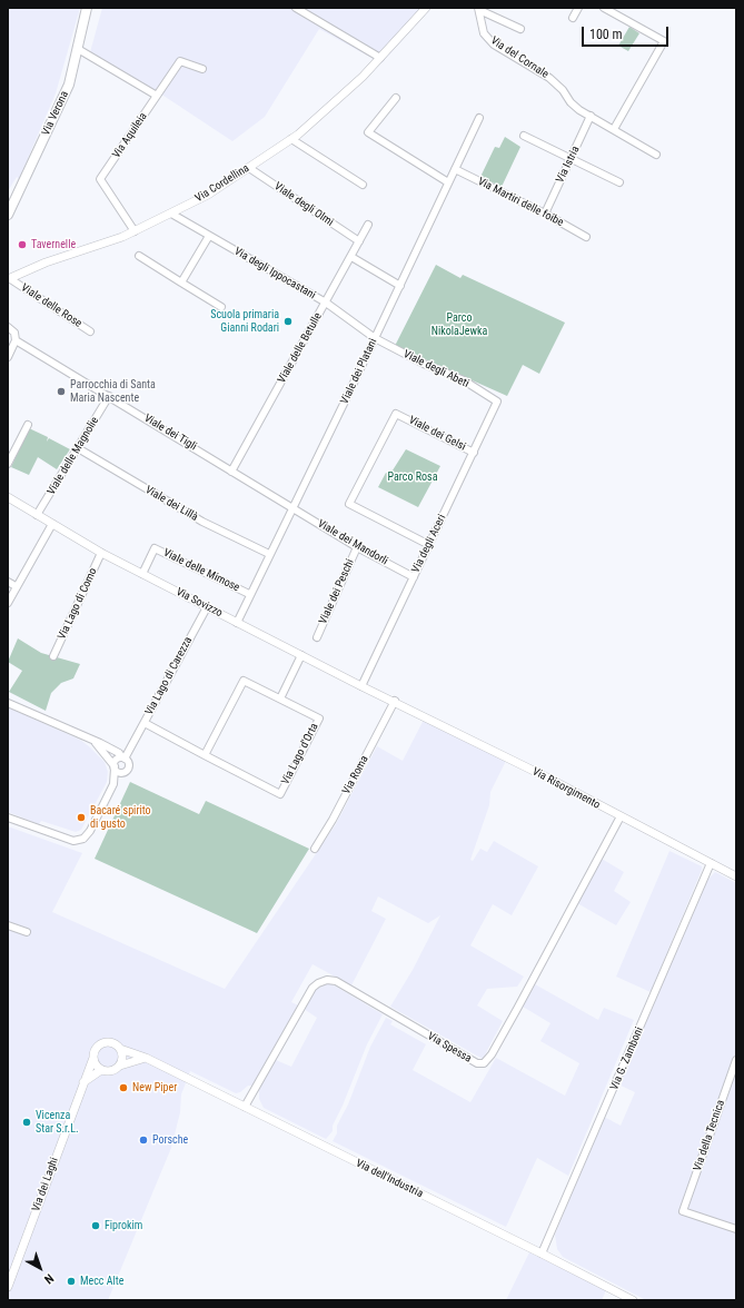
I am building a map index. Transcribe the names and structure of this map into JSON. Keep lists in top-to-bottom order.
{
  "streets": {
    "main road": ["Via Verona"],
    "street": [
      "Via del Cornale",
      "Via Aquileia",
      "Via Istria",
      "Via Cordellina",
      "Via Martiri delle foibe",
      "Viale degli Olmi",
      "Via degli Ippocastani",
      "Viale delle Rose",
      "Viale delle Betulle",
      "Viale degli Abeti",
      "Viale dei Platani",
      "Viale dei Tigli",
      "Viale dei Gelsi",
      "Viale delle Magnolie",
      "Viale dei Lillà",
      "Viale dei Mandorli",
      "Via degli Aceri",
      "Viale delle Mimose",
      "Viale dei Peschi",
      "Via Sovizzo",
      "Via Lago di Como",
      "Via Lago di Carezza",
      "Via Lago d'Orta",
      "Via Roma",
      "Via Risorgimento",
      "Via Spessa",
      "Via G. Zamboni",
      "Via della Tecnica",
      "Via dell'Industria",
      "Via dei Laghi"
    ]
  },
  "crossings": [
    ["Via del Cornale", "Via Istria"],
    ["Via Aquileia", "Via Cordellina"],
    ["Via Istria", "Via Martiri delle foibe"],
    ["Via Cordellina", "Viale degli Olmi"],
    ["Via Cordellina", "Via degli Ippocastani"],
    ["Via Cordellina", "Viale delle Rose"],
    ["Via Martiri delle foibe", "Viale dei Platani"],
    ["Viale degli Olmi", "Viale delle Betulle"],
    ["Via degli Ippocastani", "Viale delle Betulle"],
    ["Via degli Ippocastani", "Viale degli Abeti"],
    ["Via degli Ippocastani", "Viale dei Platani"],
    ["Viale delle Betulle", "Viale dei Tigli"],
    ["Viale degli Abeti", "Viale dei Platani"],
    ["Viale degli Abeti", "Via degli Aceri"],
    ["Viale dei Platani", "Viale dei Tigli"],
    ["Viale dei Platani", "Viale dei Lillà"],
    ["Viale dei Platani", "Viale dei Mandorli"],
    ["Viale dei Platani", "Viale delle Mimose"],
    ["Viale dei Platani", "Via Sovizzo"],
    ["Viale dei Tigli", "Viale delle Magnolie"],
    ["Viale dei Tigli", "Viale dei Mandorli"],
    ["Viale dei Gelsi", "Via degli Aceri"],
    ["Viale delle Magnolie", "Viale dei Lillà"],
    ["Viale delle Magnolie", "Via Sovizzo"],
    ["Viale dei Mandorli", "Via degli Aceri"],
    ["Viale dei Mandorli", "Viale dei Peschi"],
    ["Via degli Aceri", "Via Sovizzo"],
    ["Viale delle Mimose", "Via Sovizzo"],
    ["Via Sovizzo", "Via Lago di Como"],
    ["Via Sovizzo", "Via Lago di Carezza"],
    ["Via Sovizzo", "Via Roma"],
    ["Via Sovizzo", "Via Risorgimento"],
    ["Via Lago di Carezza", "Via Lago d'Orta"],
    ["Via Roma", "Via Risorgimento"],
    ["Via Risorgimento", "Via Spessa"],
    ["Via Risorgimento", "Via G. Zamboni"],
    ["Via Spessa", "Via dell'Industria"],
    ["Via G. Zamboni", "Via dell'Industria"],
    ["Via dell'Industria", "Via dei Laghi"]
  ],
  "parks": ["Parco NikolaJewka", "Parco Rosa"],
  "places": [
    "Tavernelle",
    "Scuola primaria Gianni Rodari",
    "Parrocchia di Santa Maria Nascente",
    "Bacaré spirito di gusto",
    "New Piper",
    "Vicenza Star S.r.L.",
    "Porsche",
    "Fiprokim",
    "Mecc Alte"
  ],
  "scale_bar": "100 m",
  "north": "bottom right"
}
